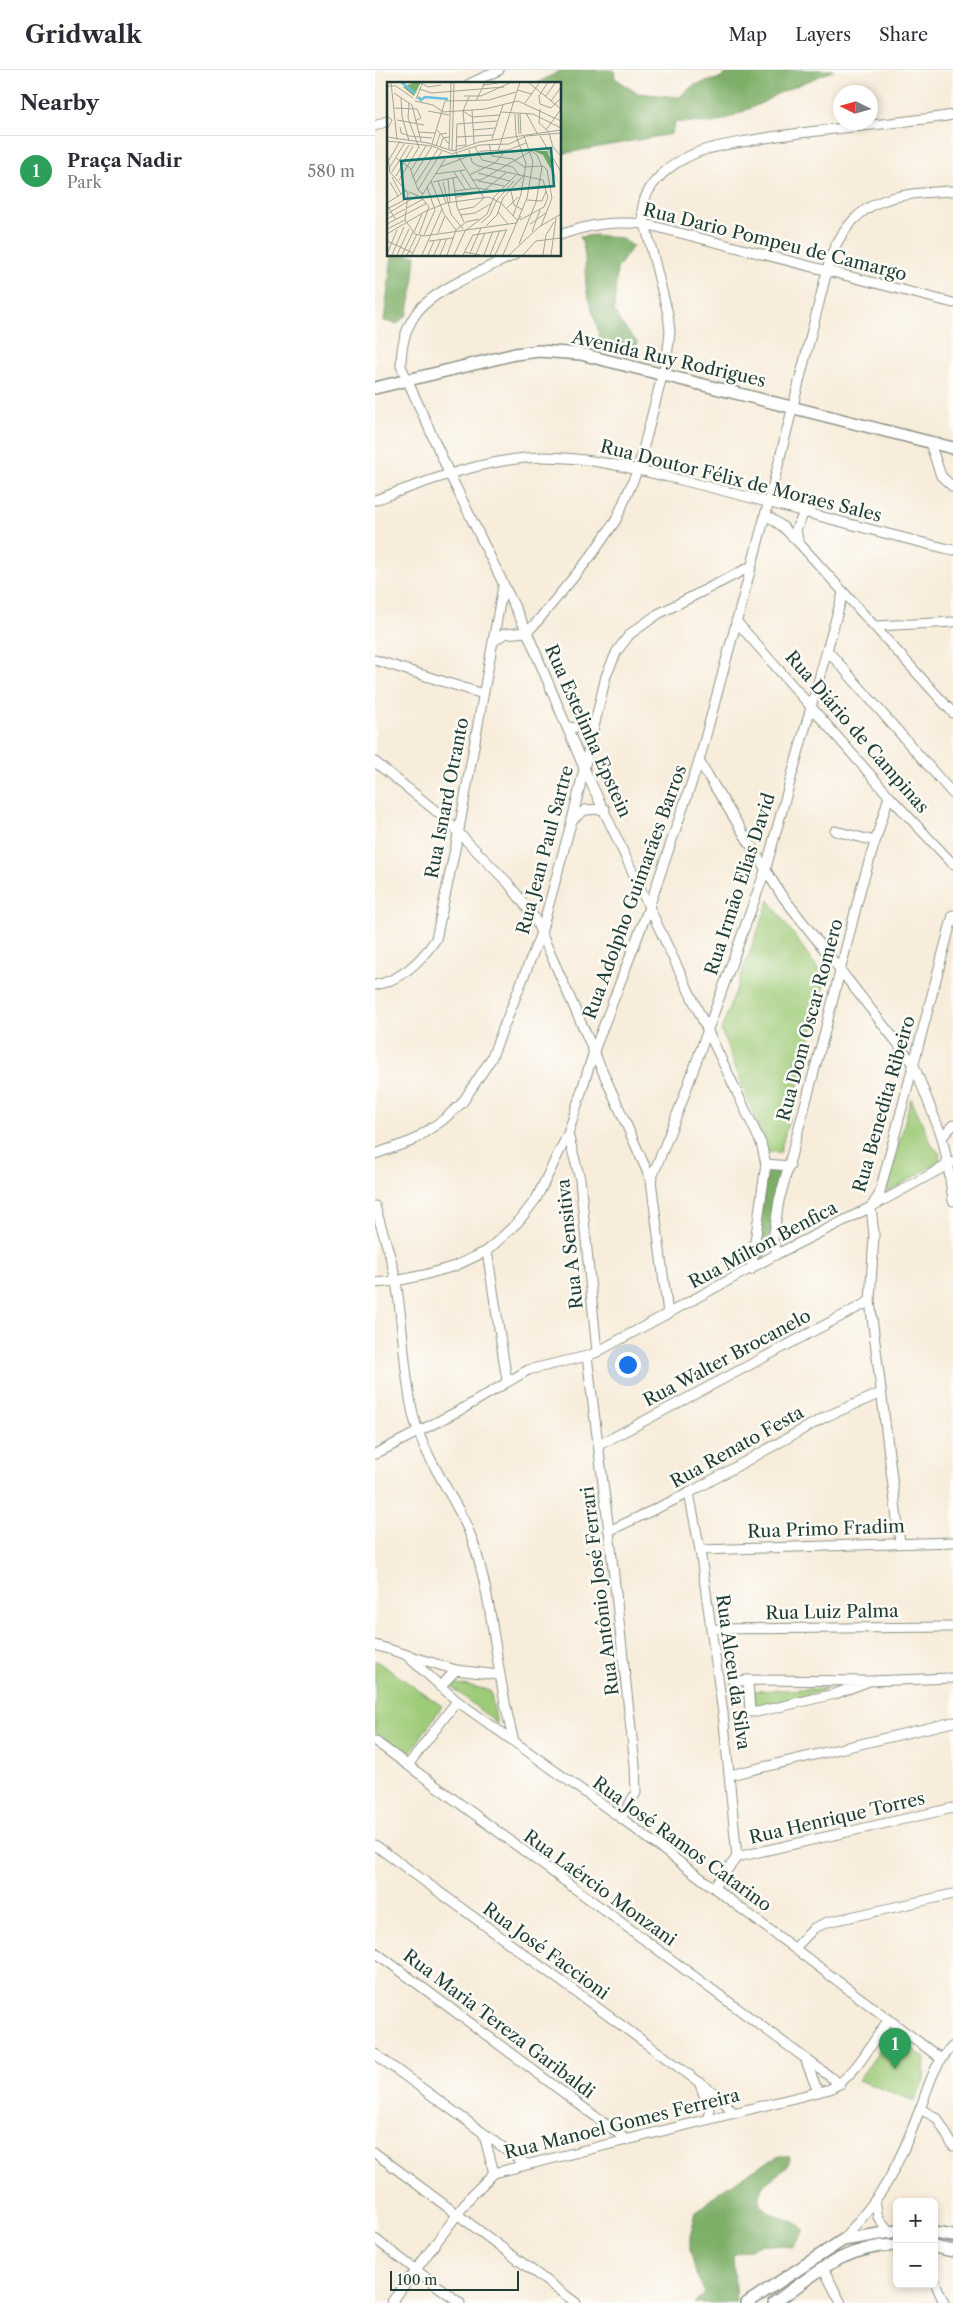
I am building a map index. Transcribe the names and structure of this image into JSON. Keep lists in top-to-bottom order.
{
  "streets": {
    "main road": ["Avenida Ruy Rodrigues"],
    "street": [
      "Rua Dario Pompeu de Camargo",
      "Rua Doutor Félix de Moraes Sales",
      "Rua Estelinha Epstein",
      "Rua Diário de Campinas",
      "Rua Isnard Otranto",
      "Rua Jean Paul Sartre",
      "Rua Irmão Elias David",
      "Rua Adolpho Guimarães Barros",
      "Rua Dom Oscar Romero",
      "Rua Benedita Ribeiro",
      "Rua A Sensitiva",
      "Rua Milton Benfica",
      "Rua Walter Brocanelo",
      "Rua Renato Festa",
      "Rua Primo Fradim",
      "Rua Antônio José Ferrari",
      "Rua Luiz Palma",
      "Rua Alceu da Silva",
      "Rua Henrique Torres",
      "Rua José Ramos Catarino",
      "Rua Laércio Monzani",
      "Rua José Faccioni",
      "Rua Maria Tereza Garibaldi",
      "Rua Manoel Gomes Ferreira"
    ]
  },
  "crossings": [
    ["Rua Dario Pompeu de Camargo", "Rua Adolpho Guimarães Barros"],
    ["Avenida Ruy Rodrigues", "Rua Estelinha Epstein"],
    ["Avenida Ruy Rodrigues", "Rua Adolpho Guimarães Barros"],
    ["Rua Doutor Félix de Moraes Sales", "Rua Estelinha Epstein"],
    ["Rua Doutor Félix de Moraes Sales", "Rua Adolpho Guimarães Barros"],
    ["Rua Estelinha Epstein", "Rua Isnard Otranto"],
    ["Rua Estelinha Epstein", "Rua Jean Paul Sartre"],
    ["Rua Estelinha Epstein", "Rua Irmão Elias David"],
    ["Rua Estelinha Epstein", "Rua Adolpho Guimarães Barros"],
    ["Rua Estelinha Epstein", "Rua Milton Benfica"],
    ["Rua Diário de Campinas", "Rua Irmão Elias David"],
    ["Rua Diário de Campinas", "Rua Adolpho Guimarães Barros"],
    ["Rua Diário de Campinas", "Rua Dom Oscar Romero"],
    ["Rua Jean Paul Sartre", "Rua Adolpho Guimarães Barros"],
    ["Rua Adolpho Guimarães Barros", "Rua A Sensitiva"],
    ["Rua Dom Oscar Romero", "Rua Milton Benfica"],
    ["Rua Benedita Ribeiro", "Rua Milton Benfica"],
    ["Rua Benedita Ribeiro", "Rua Walter Brocanelo"],
    ["Rua Benedita Ribeiro", "Rua Renato Festa"],
    ["Rua Benedita Ribeiro", "Rua Primo Fradim"],
    ["Rua A Sensitiva", "Rua Milton Benfica"],
    ["Rua Milton Benfica", "Rua Antônio José Ferrari"],
    ["Rua Walter Brocanelo", "Rua Antônio José Ferrari"],
    ["Rua Renato Festa", "Rua Antônio José Ferrari"],
    ["Rua Renato Festa", "Rua Alceu da Silva"],
    ["Rua Primo Fradim", "Rua Alceu da Silva"],
    ["Rua Antônio José Ferrari", "Rua José Ramos Catarino"],
    ["Rua Luiz Palma", "Rua Alceu da Silva"],
    ["Rua Alceu da Silva", "Rua Henrique Torres"],
    ["Rua Henrique Torres", "Rua José Ramos Catarino"],
    ["Rua Laércio Monzani", "Rua Manoel Gomes Ferreira"],
    ["Rua José Faccioni", "Rua Manoel Gomes Ferreira"],
    ["Rua Maria Tereza Garibaldi", "Rua Manoel Gomes Ferreira"]
  ],
  "scale_bar": "100 m",
  "north": "left",
  "page": {
    "header": "Gridwalk",
    "nav": ["Map", "Layers", "Share"],
    "heading": "Nearby",
    "list": [
      {
        "mark": "1",
        "name": "Praça Nadir",
        "note": "Park",
        "value": "580 m"
      }
    ],
    "pins": "1",
    "map_buttons": ["+", "−"],
    "scale": "100 m"
  }
}
